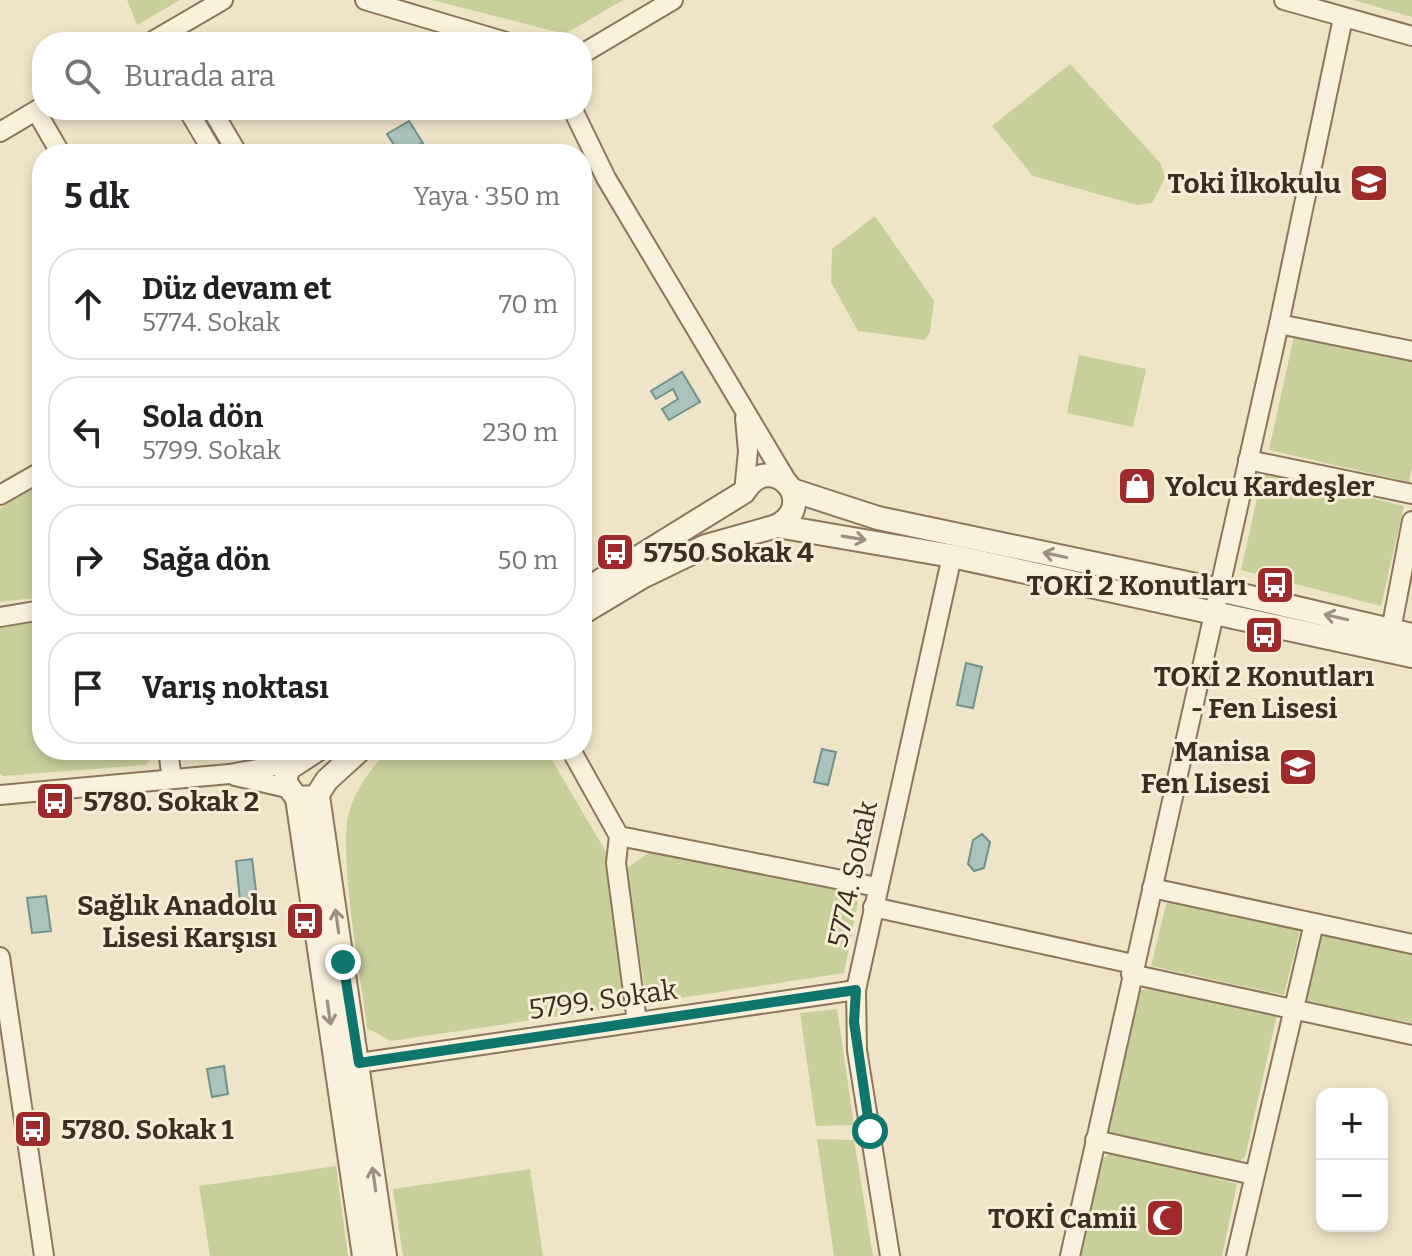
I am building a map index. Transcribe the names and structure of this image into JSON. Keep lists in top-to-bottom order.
{
  "streets": {
    "street": ["5774. Sokak", "5799. Sokak"]
  },
  "crossings": [
    ["5774. Sokak", "5799. Sokak"]
  ],
  "places": {
    "school or university": ["Toki İlkokulu", "Manisa Fen Lisesi"],
    "shop": ["Yolcu Kardeşler"],
    "bus stop": [
      "5750 Sokak 4",
      "TOKİ 2 Konutları",
      "TOKİ 2 Konutları - Fen Lisesi",
      "5780. Sokak 2",
      "Sağlık Anadolu Lisesi Karşısı",
      "5780. Sokak 1"
    ],
    "mosque": ["TOKİ Camii"]
  },
  "page": {
    "search": "Burada ara",
    "heading": ["5 dk", "Yaya · 350 m"],
    "list": [
      ["Düz devam et", "5774. Sokak", "70 m"],
      ["Sola dön", "5799. Sokak", "230 m"],
      ["Sağa dön", "50 m"],
      "Varış noktası"
    ],
    "map_buttons": ["+", "−"]
  }
}
